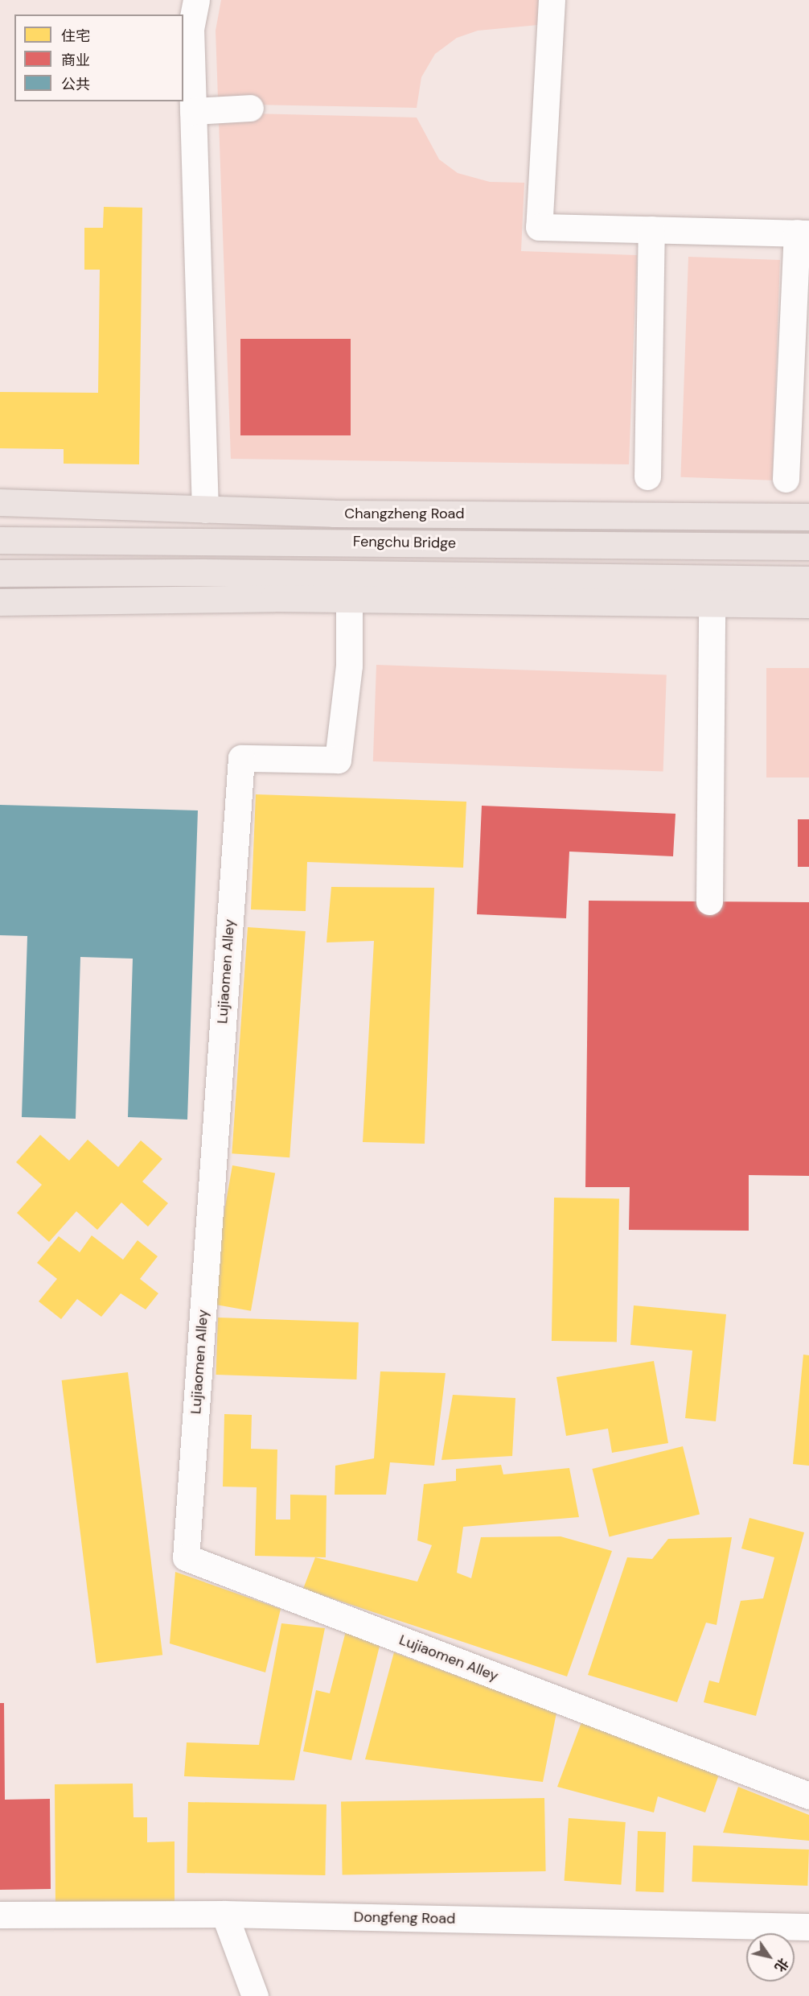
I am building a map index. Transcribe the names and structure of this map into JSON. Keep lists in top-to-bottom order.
{
  "streets": {
    "main road": ["Changzheng Road", "Fengchu Bridge"],
    "street": ["Lujiaomen Alley", "Dongfeng Road"]
  },
  "legend": ["住宅", "商业", "公共"],
  "north": "bottom right"
}
